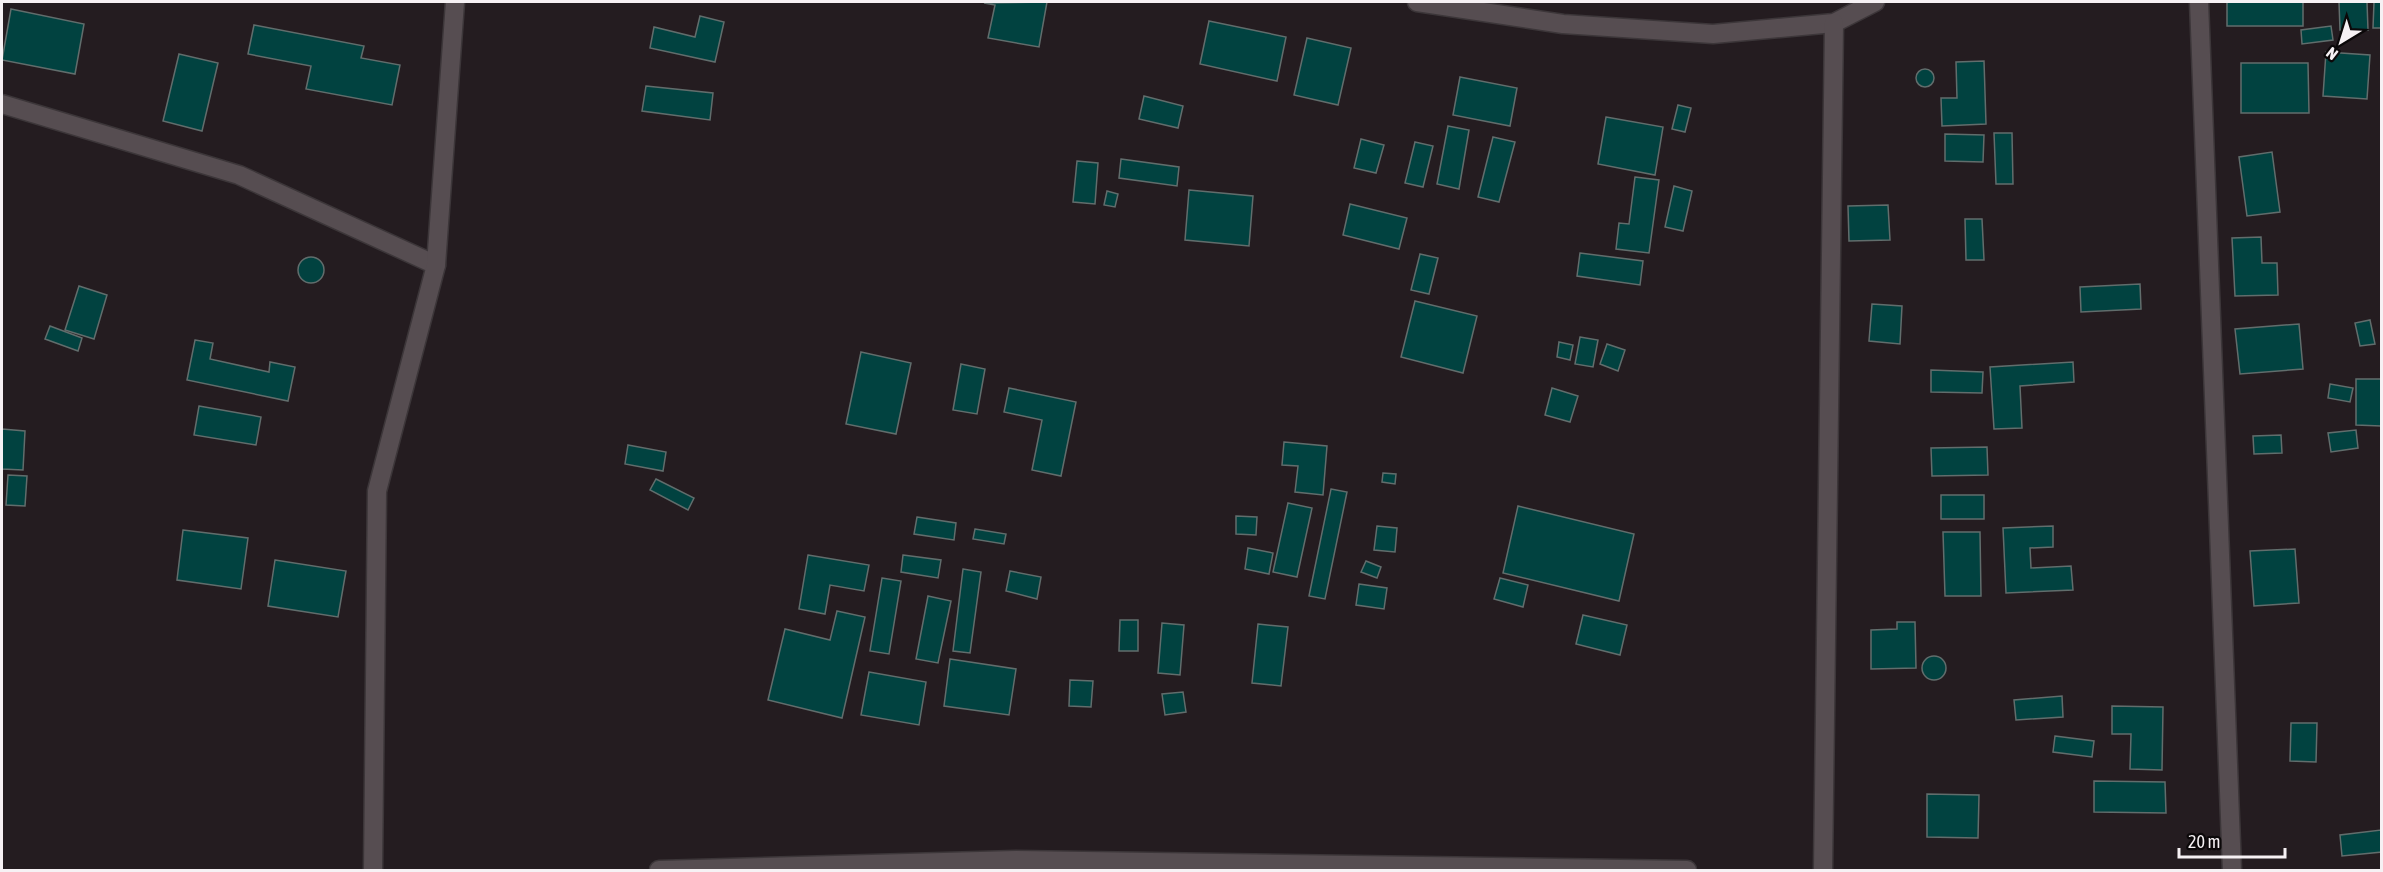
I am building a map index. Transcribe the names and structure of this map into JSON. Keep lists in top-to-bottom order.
{
  "scale_bar": "20 m",
  "north": "bottom left"
}
